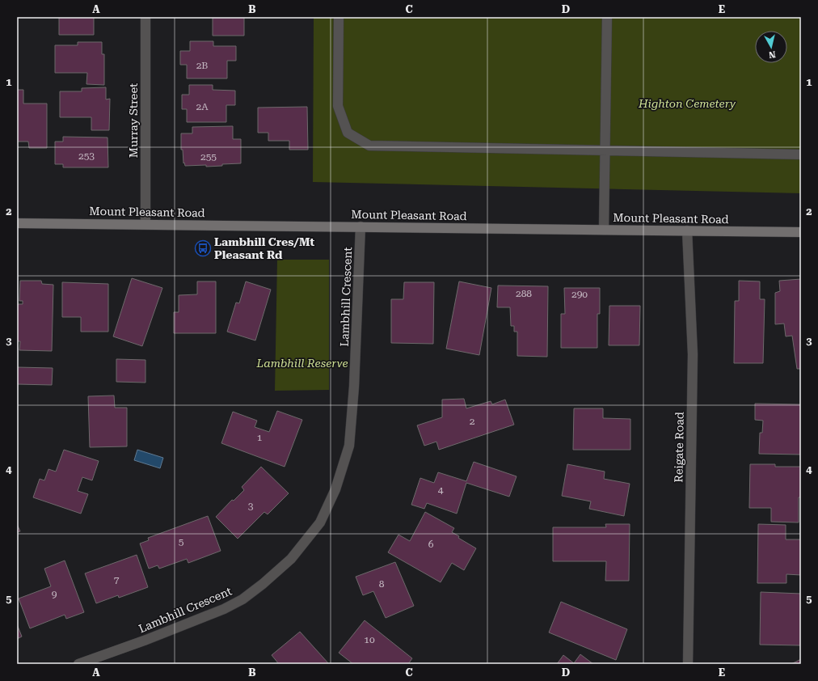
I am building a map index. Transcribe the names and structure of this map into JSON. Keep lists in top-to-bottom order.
{
  "streets": {
    "street": [
      "Murray Street",
      "Mount Pleasant Road",
      "Lambhill Crescent",
      "Reigate Road"
    ]
  },
  "crossings": [
    ["Murray Street", "Mount Pleasant Road"],
    ["Mount Pleasant Road", "Lambhill Crescent"],
    ["Mount Pleasant Road", "Reigate Road"]
  ],
  "parks": ["Highton Cemetery", "Lambhill Reserve"],
  "places": {
    "bus stop": ["Lambhill Cres/Mt Pleasant Rd"]
  },
  "house_numbers": [
    "2B",
    "2A",
    "253",
    "255",
    "288",
    "290",
    "2",
    "1",
    "4",
    "3",
    "5",
    "6",
    "7",
    "8",
    "9",
    "10"
  ],
  "north": "bottom",
  "grid": {
    "columns": [
      "A",
      "B",
      "C",
      "D",
      "E"
    ],
    "rows": [
      "1",
      "2",
      "3",
      "4",
      "5"
    ]
  }
}
